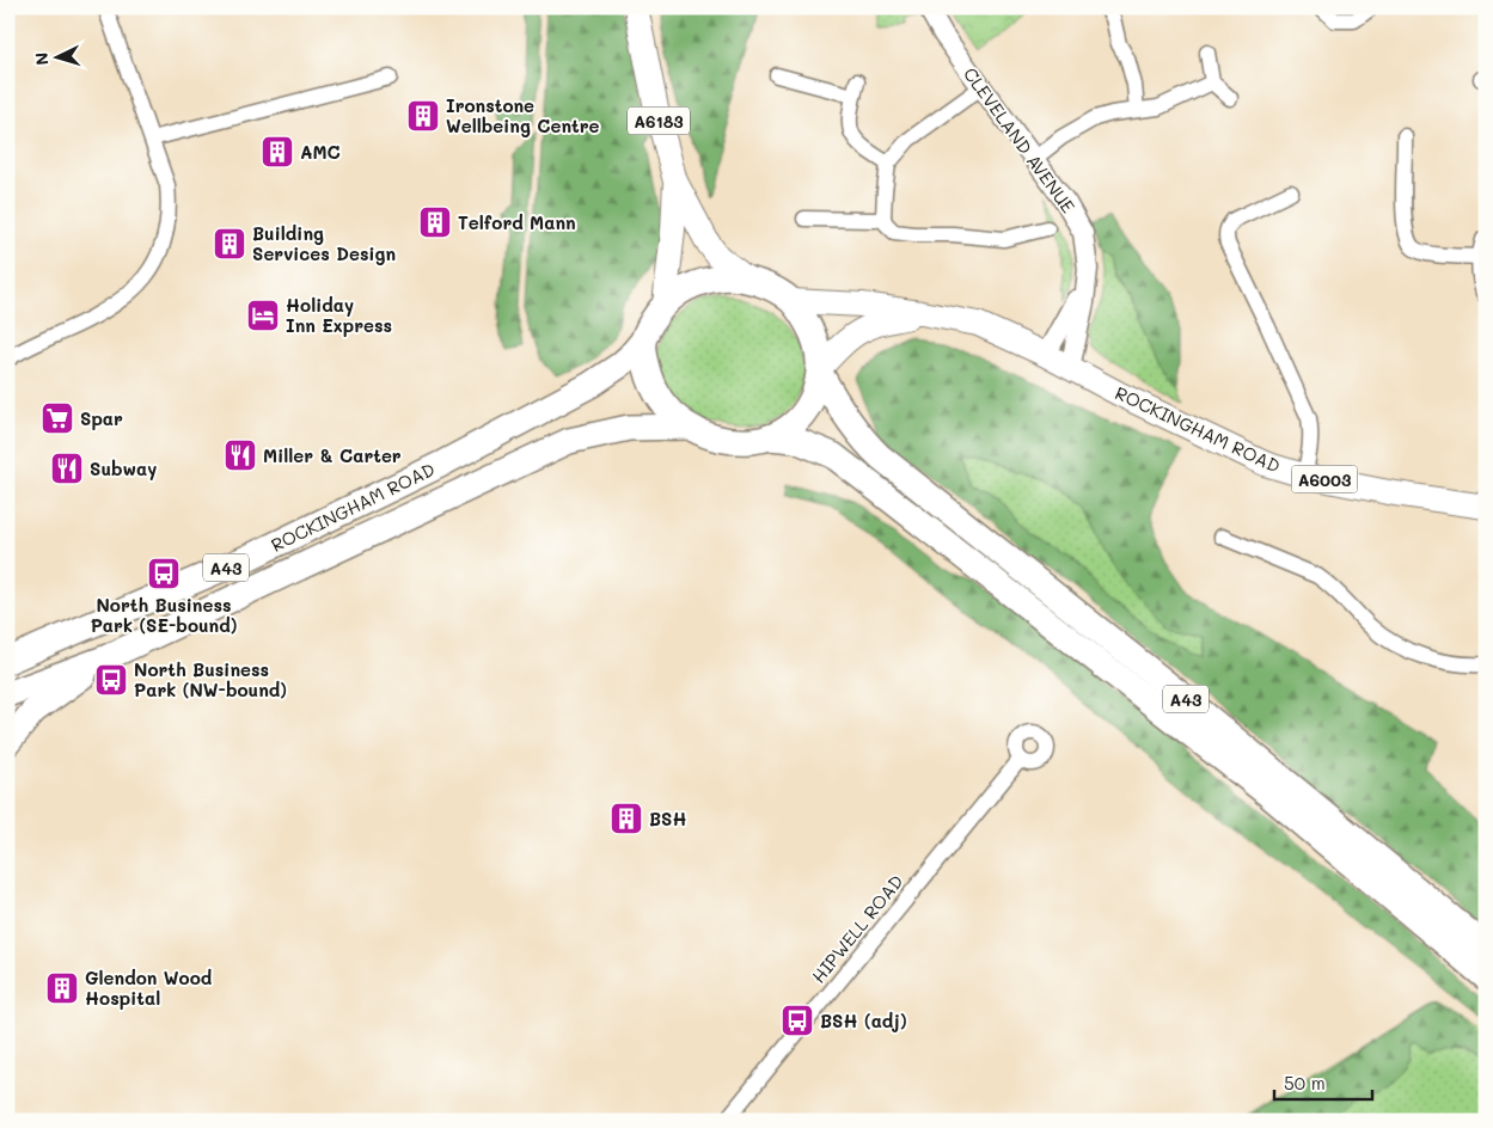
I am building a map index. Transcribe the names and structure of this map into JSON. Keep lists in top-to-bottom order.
{
  "streets": {
    "highway": ["ROCKINGHAM ROAD", "A43"],
    "main road": ["A6183", "A6003"],
    "street": ["CLEVELAND AVENUE", "HIPWELL ROAD"]
  },
  "crossings": [
    ["A6183", "ROCKINGHAM ROAD"],
    ["A6183", "A43"],
    ["CLEVELAND AVENUE", "ROCKINGHAM ROAD"],
    ["ROCKINGHAM ROAD", "A43"]
  ],
  "places": {
    "building": [
      "Ironstone Wellbeing Centre",
      "AMC",
      "Telford Mann",
      "Building Services Design",
      "BSH",
      "Glendon Wood Hospital"
    ],
    "hotel": ["Holiday Inn Express"],
    "supermarket": ["Spar"],
    "restaurant": ["Miller & Carter", "Subway"],
    "bus stop": ["North Business Park (SE-bound)", "North Business Park (NW-bound)", "BSH (adj)"]
  },
  "scale_bar": "50 m",
  "north": "left"
}
